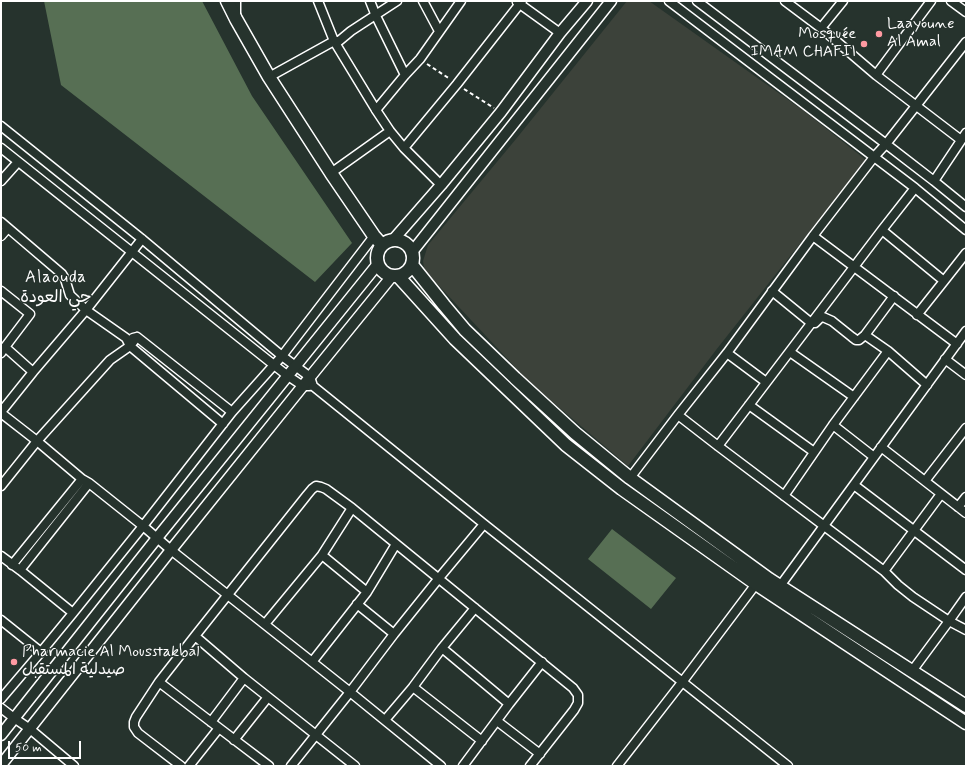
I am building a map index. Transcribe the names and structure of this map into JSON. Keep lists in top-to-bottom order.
{
  "districts": ["Alaouda حي العودة"],
  "places": ["Laayoune Al Amal", "Mosquée IMAM CHAFII", "Pharmacie Al Mousstakbal صيدلية المستقبل"],
  "scale_bar": "50 m"
}
